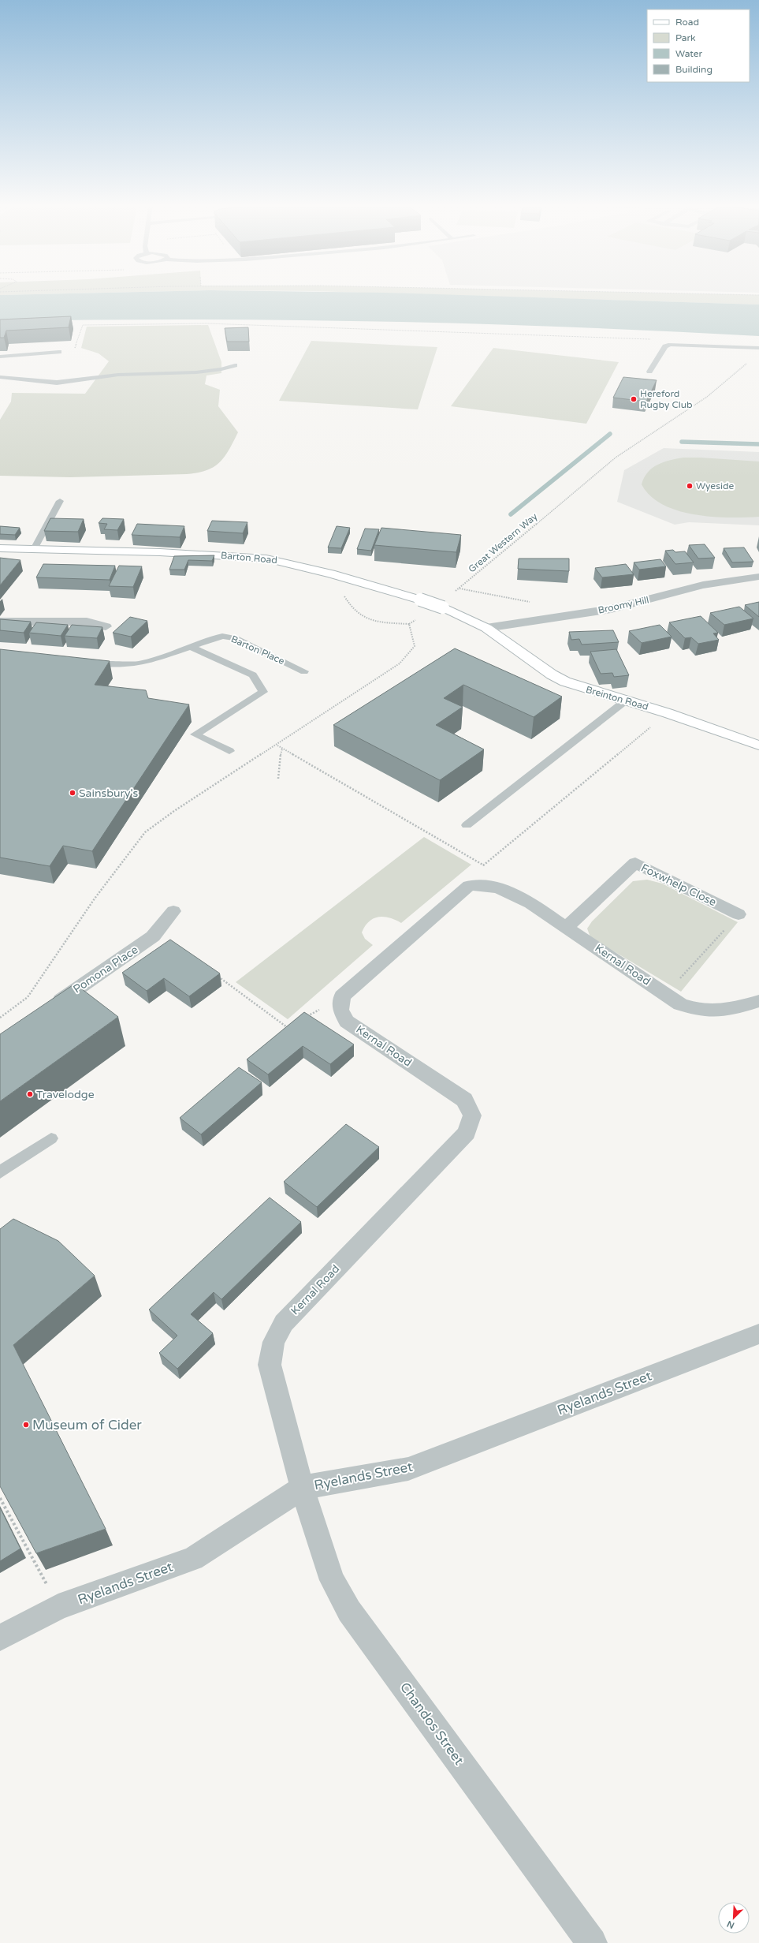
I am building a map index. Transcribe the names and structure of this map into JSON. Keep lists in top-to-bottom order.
{
  "streets": {
    "street": [
      "Barton Road",
      "Broomy Hill",
      "Breinton Road",
      "Foxwhelp Close",
      "Kernal Road",
      "Pomona Place",
      "Ryelands Street",
      "Chandos Street"
    ],
    "lane": ["Barton Place"],
    "path": ["Great Western Way"]
  },
  "crossings": [
    ["Barton Road", "Broomy Hill"],
    ["Barton Road", "Breinton Road"],
    ["Broomy Hill", "Breinton Road"],
    ["Foxwhelp Close", "Kernal Road"],
    ["Kernal Road", "Ryelands Street"],
    ["Kernal Road", "Chandos Street"],
    ["Ryelands Street", "Chandos Street"]
  ],
  "places": [
    "Hereford Rugby Club",
    "Wyeside",
    "Sainsbury's",
    "Travelodge",
    "Museum of Cider"
  ],
  "legend": [
    "Road",
    "Park",
    "Water",
    "Building"
  ],
  "north": "bottom left"
}
